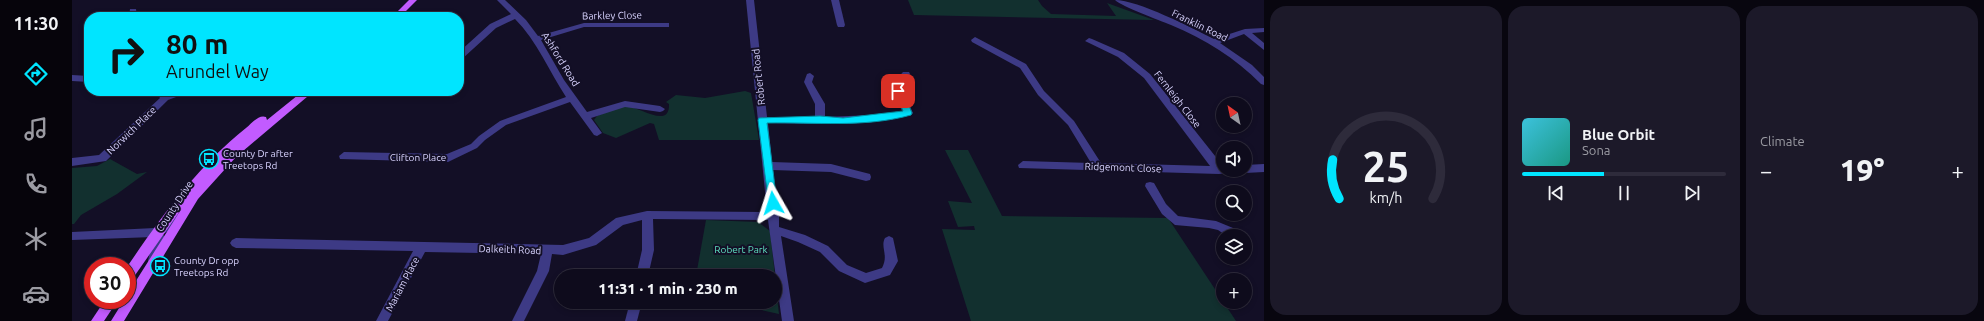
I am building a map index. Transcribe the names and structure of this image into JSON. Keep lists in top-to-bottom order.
{
  "streets": {
    "main road": ["County Drive"],
    "street": [
      "Barkley Close",
      "Franklin Road",
      "Ashford Road",
      "Robert Road",
      "Fernleigh Close",
      "Norwich Place",
      "Clifton Place",
      "Ridgemont Close",
      "Dalkeith Road",
      "Mariam Place"
    ]
  },
  "crossings": [
    ["Barkley Close", "Ashford Road"],
    ["Ashford Road", "Clifton Place"],
    ["Robert Road", "Dalkeith Road"],
    ["Dalkeith Road", "Mariam Place"]
  ],
  "parks": ["Robert Park"],
  "places": {
    "bus stop": ["County Dr after Treetops Rd", "County Dr opp Treetops Rd"]
  },
  "north": "top left",
  "page": {
    "tabs": "11:30",
    "tile": "Climate",
    "turn": ["80 m", "Arundel Way"],
    "map_buttons": "+",
    "song": ["Blue Orbit", "Sona"],
    "heat": ["−", "19°", "+"],
    "limit": "30",
    "trip": "11:31 · 1 min · 230 m",
    "gauge": ["25", "km/h"]
  }
}
